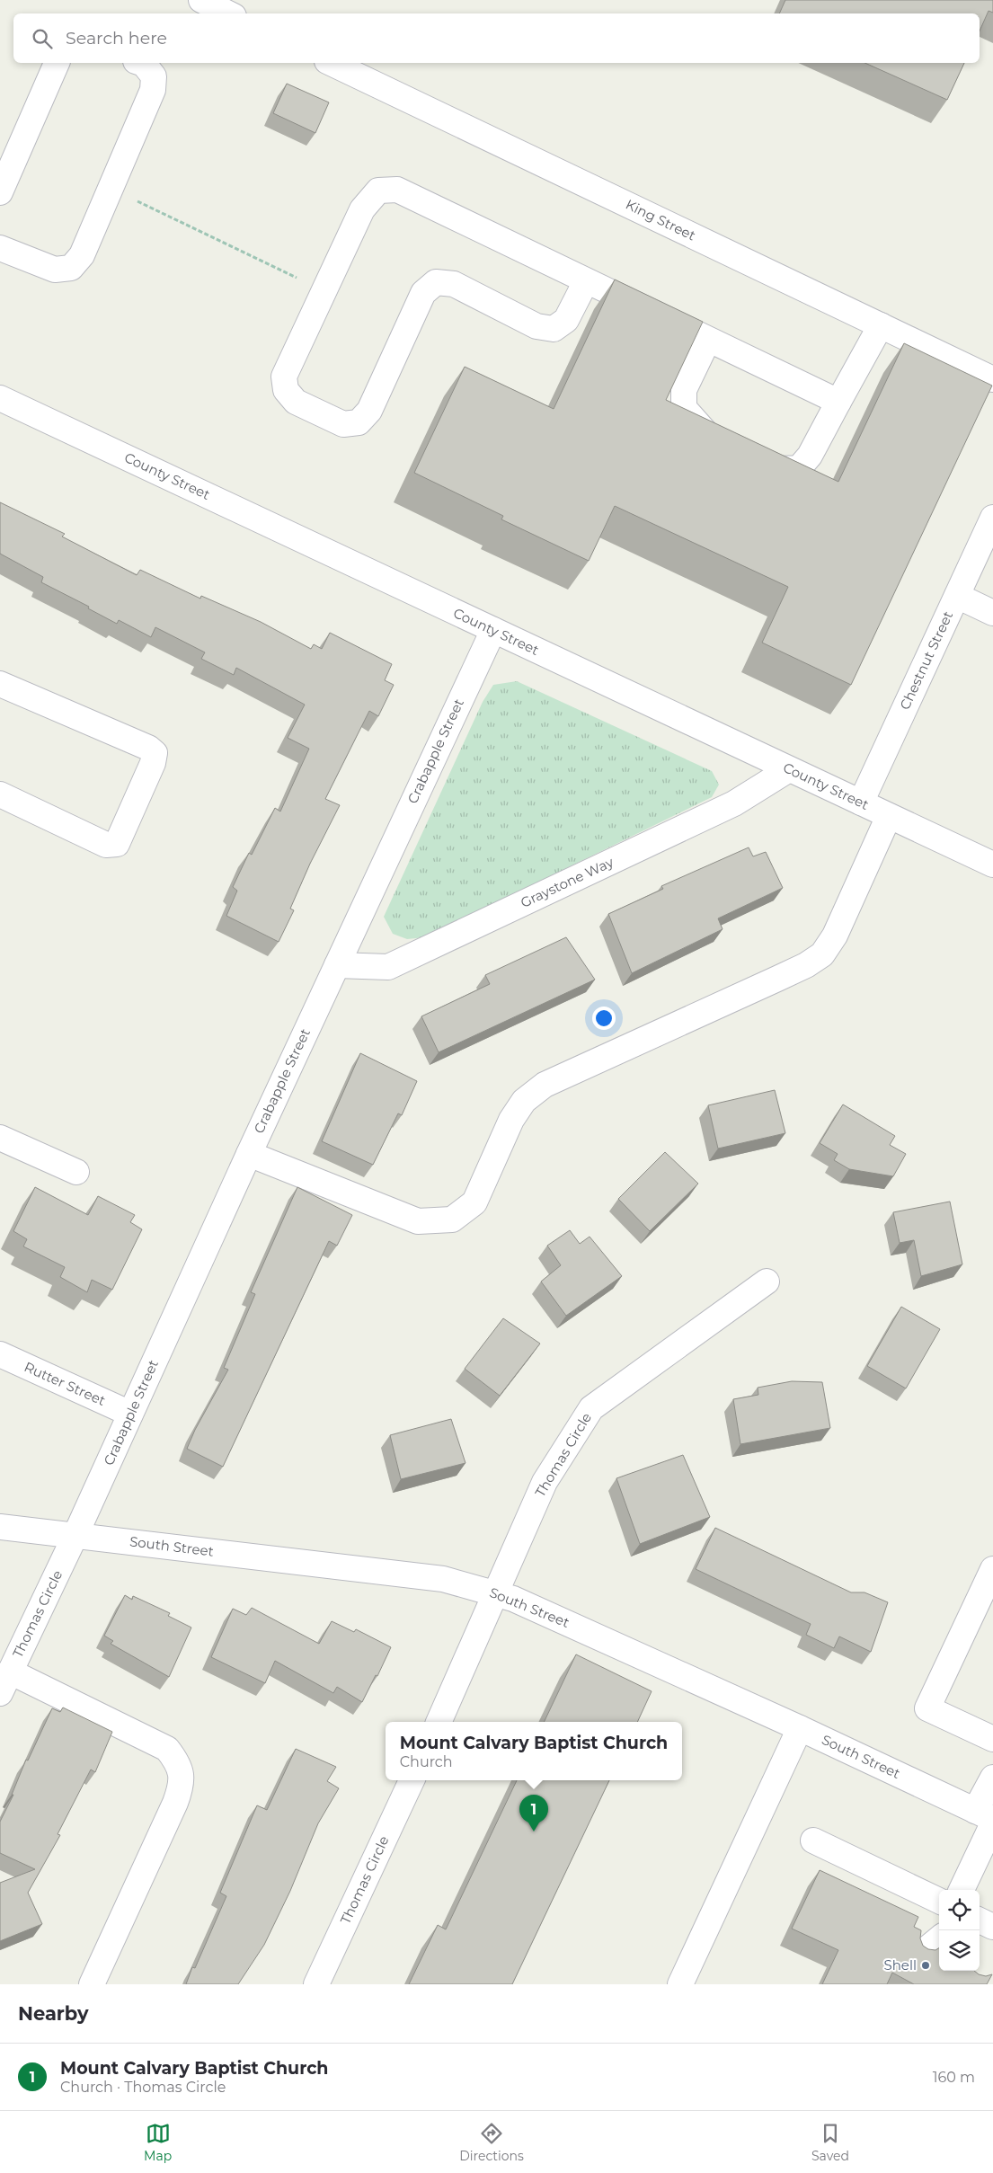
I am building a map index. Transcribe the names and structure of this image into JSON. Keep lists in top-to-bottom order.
{
  "streets": {
    "street": [
      "King Street",
      "County Street",
      "Chestnut Street",
      "Crabapple Street",
      "Graystone Way",
      "Rutter Street",
      "Thomas Circle",
      "South Street"
    ]
  },
  "crossings": [
    ["County Street", "Chestnut Street"],
    ["County Street", "Crabapple Street"],
    ["County Street", "Graystone Way"],
    ["Crabapple Street", "Graystone Way"],
    ["Crabapple Street", "Rutter Street"],
    ["Crabapple Street", "Thomas Circle"],
    ["Crabapple Street", "South Street"],
    ["Thomas Circle", "South Street"]
  ],
  "places": ["Shell"],
  "page": {
    "search": "Search here",
    "popup": ["Mount Calvary Baptist Church", "Church"],
    "pins": "1",
    "heading": "Nearby",
    "list": [
      {
        "mark": "1",
        "name": "Mount Calvary Baptist Church",
        "note": "Church · Thomas Circle",
        "value": "160 m"
      }
    ],
    "nav": ["Map", "Directions", "Saved"]
  }
}
